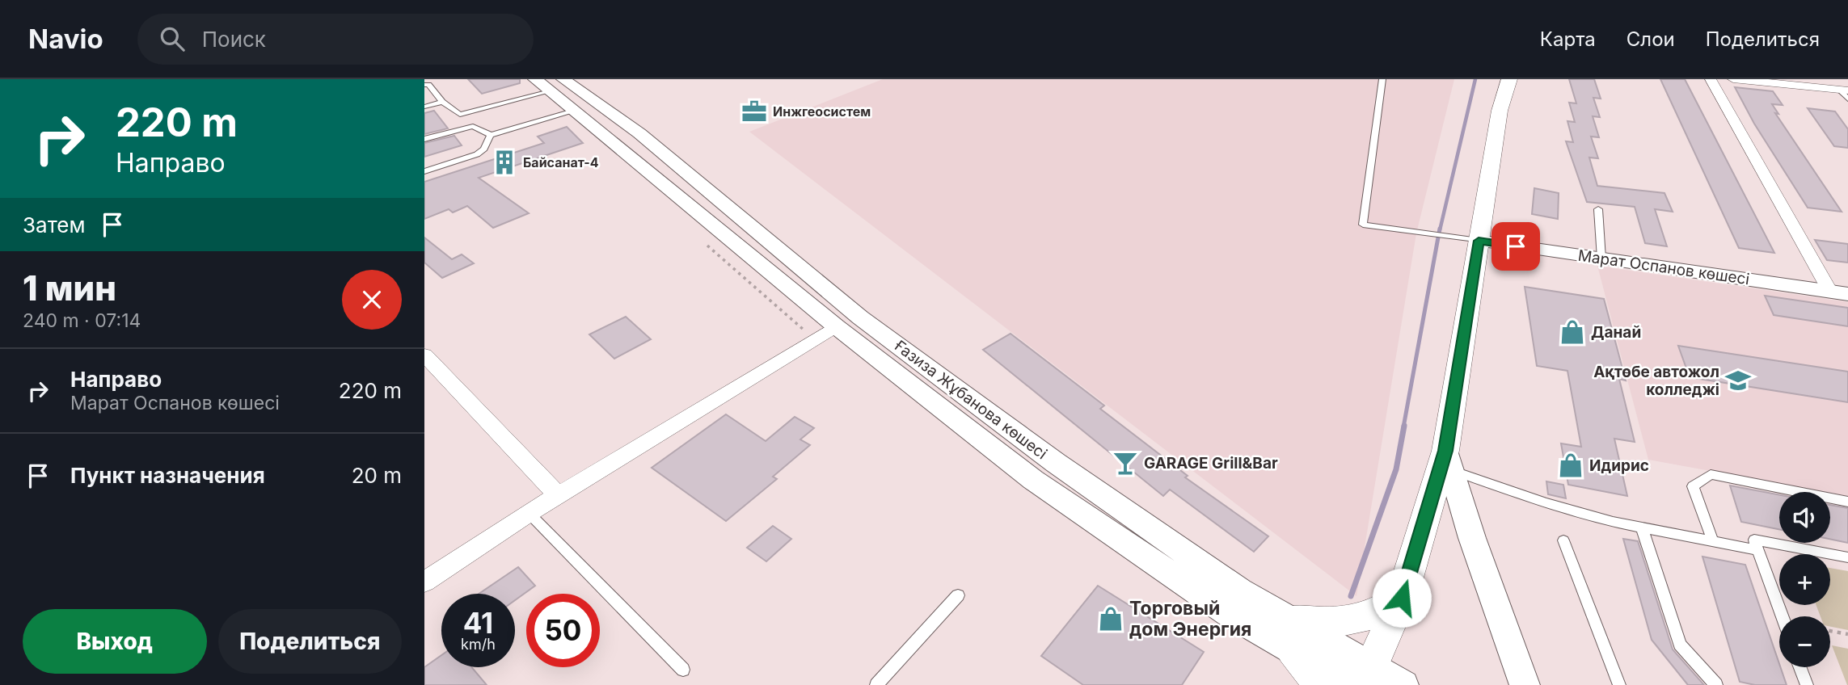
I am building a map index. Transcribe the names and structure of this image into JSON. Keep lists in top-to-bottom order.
{
  "streets": {
    "street": ["Марат Оспанов көшесі", "Ғазиза Жұбанова көшесі"]
  },
  "places": {
    "office": ["Инжгеосистем"],
    "building": ["Байсанат-4"],
    "shop": ["Данай", "Идирис", "Торговый дом Энергия"],
    "school or university": ["Ақтөбе автожол колледжі"],
    "bar": ["GARAGE Grill&Bar"]
  },
  "page": {
    "header": "Navio",
    "search": "Поиск",
    "nav": ["Карта", "Слои", "Поделиться"],
    "turn": ["220 m", "Направо"],
    "then": "Затем",
    "heading": ["1 мин", "240 m · 07:14"],
    "list": [
      {
        "name": "Направо",
        "note": "Марат Оспанов көшесі",
        "value": "220 m"
      },
      {
        "name": "Пункт назначения",
        "value": "20 m"
      }
    ],
    "map_buttons": ["+", "−"],
    "speed": "41 km/h",
    "limit": "50",
    "buttons": ["Выход", "Поделиться"]
  }
}
